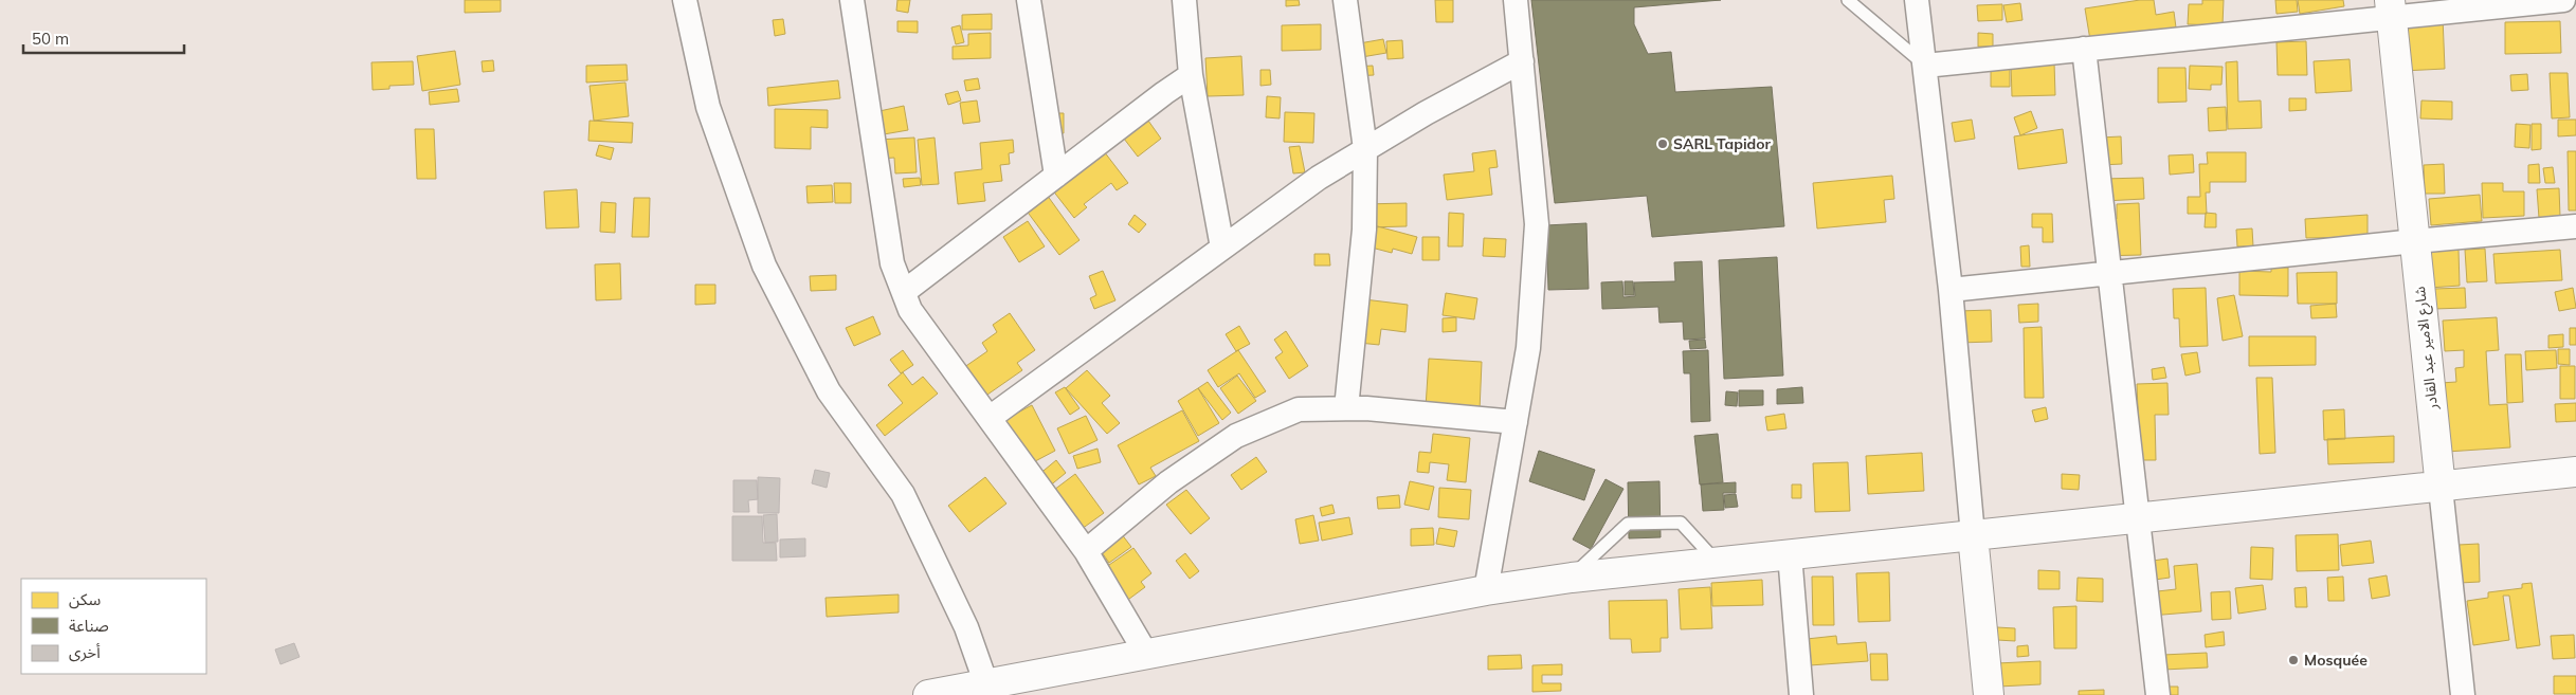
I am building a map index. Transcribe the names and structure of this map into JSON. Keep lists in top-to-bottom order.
{
  "streets": {
    "main road": ["شارع الامير عبد القادر"]
  },
  "places": ["SARL Tapidor", "Mosquée"],
  "legend": ["سكن", "صناعة", "أخرى"],
  "scale_bar": "50 m"
}
